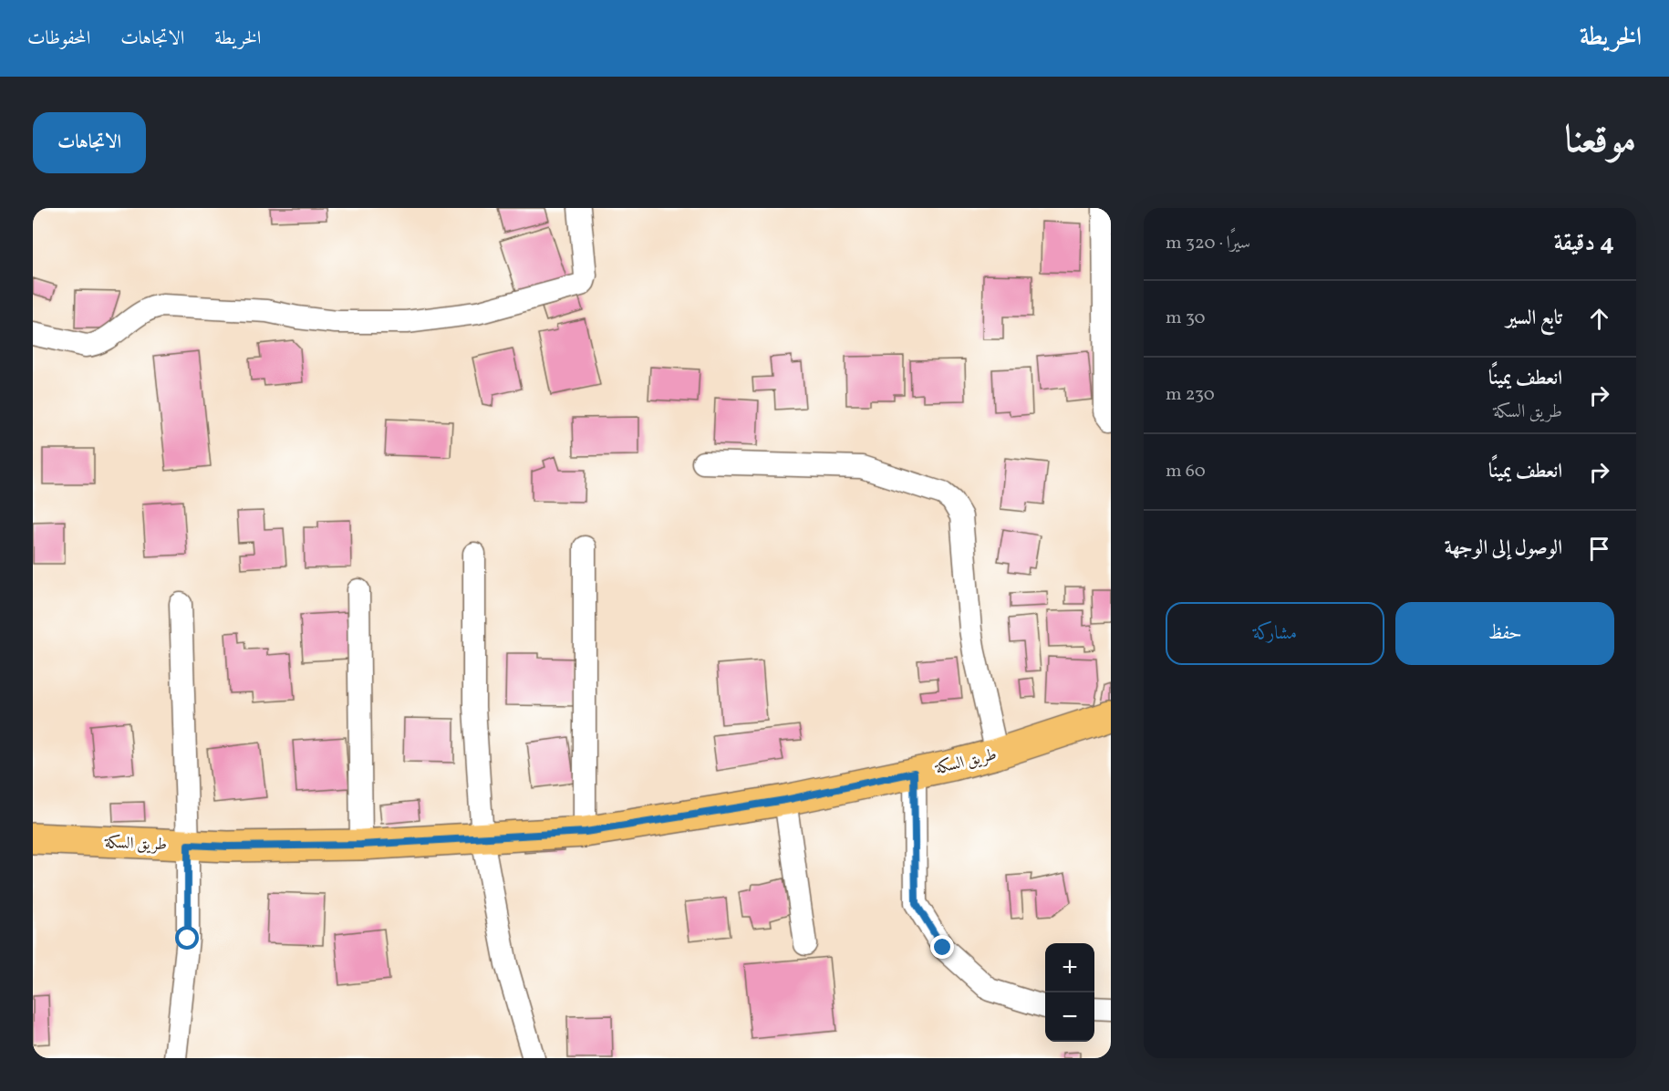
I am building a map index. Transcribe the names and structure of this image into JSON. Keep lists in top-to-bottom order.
{
  "streets": {
    "main road": ["طريق السكة"]
  },
  "page": {
    "header": "الخريطة",
    "nav": ["الخريطة", "الاتجاهات", "المحفوظات"],
    "title": "موقعنا",
    "buttons": [
      "الاتجاهات",
      ["حفظ", "مشاركة"]
    ],
    "heading": ["4 دقيقة", "سيرًا · 320 m"],
    "list": [
      ["تابع السير", "30 m"],
      ["انعطف يمينًا", "طريق السكة", "230 m"],
      ["انعطف يمينًا", "60 m"],
      "الوصول إلى الوجهة"
    ],
    "map_buttons": ["+", "−"]
  }
}
